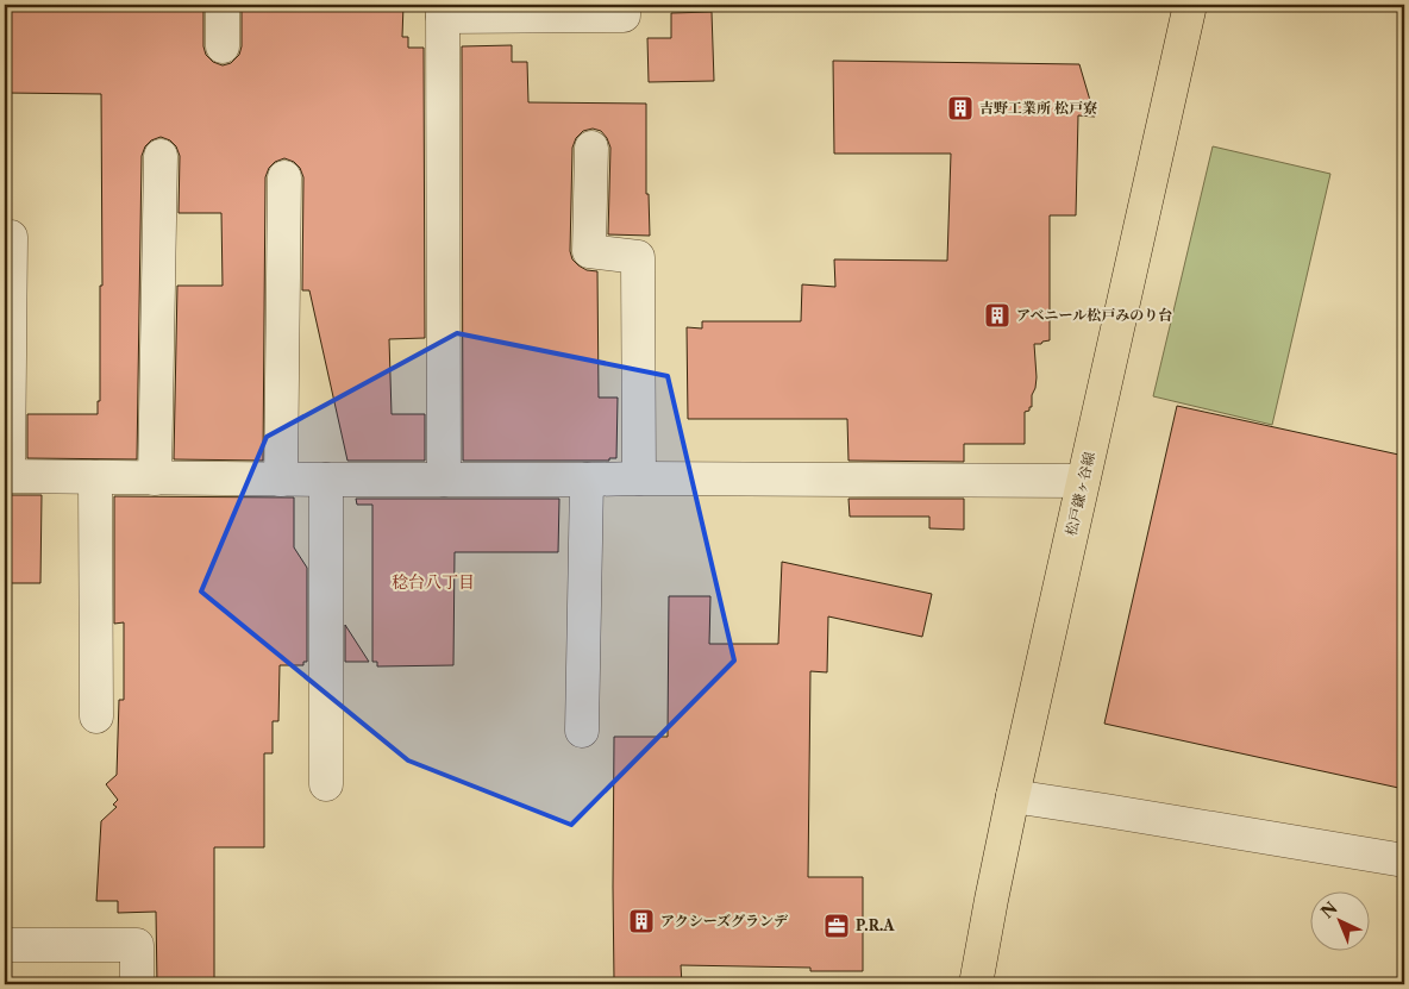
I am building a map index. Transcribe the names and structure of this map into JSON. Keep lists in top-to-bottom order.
{
  "streets": {
    "main road": ["松戸鎌ヶ谷線"]
  },
  "districts": ["稔台八丁目"],
  "places": {
    "building": ["吉野工業所 松戸寮", "アベニール松戸みのり台", "アクシーズグランデ"],
    "office": ["P.R.A"]
  },
  "north": "top left"
}
